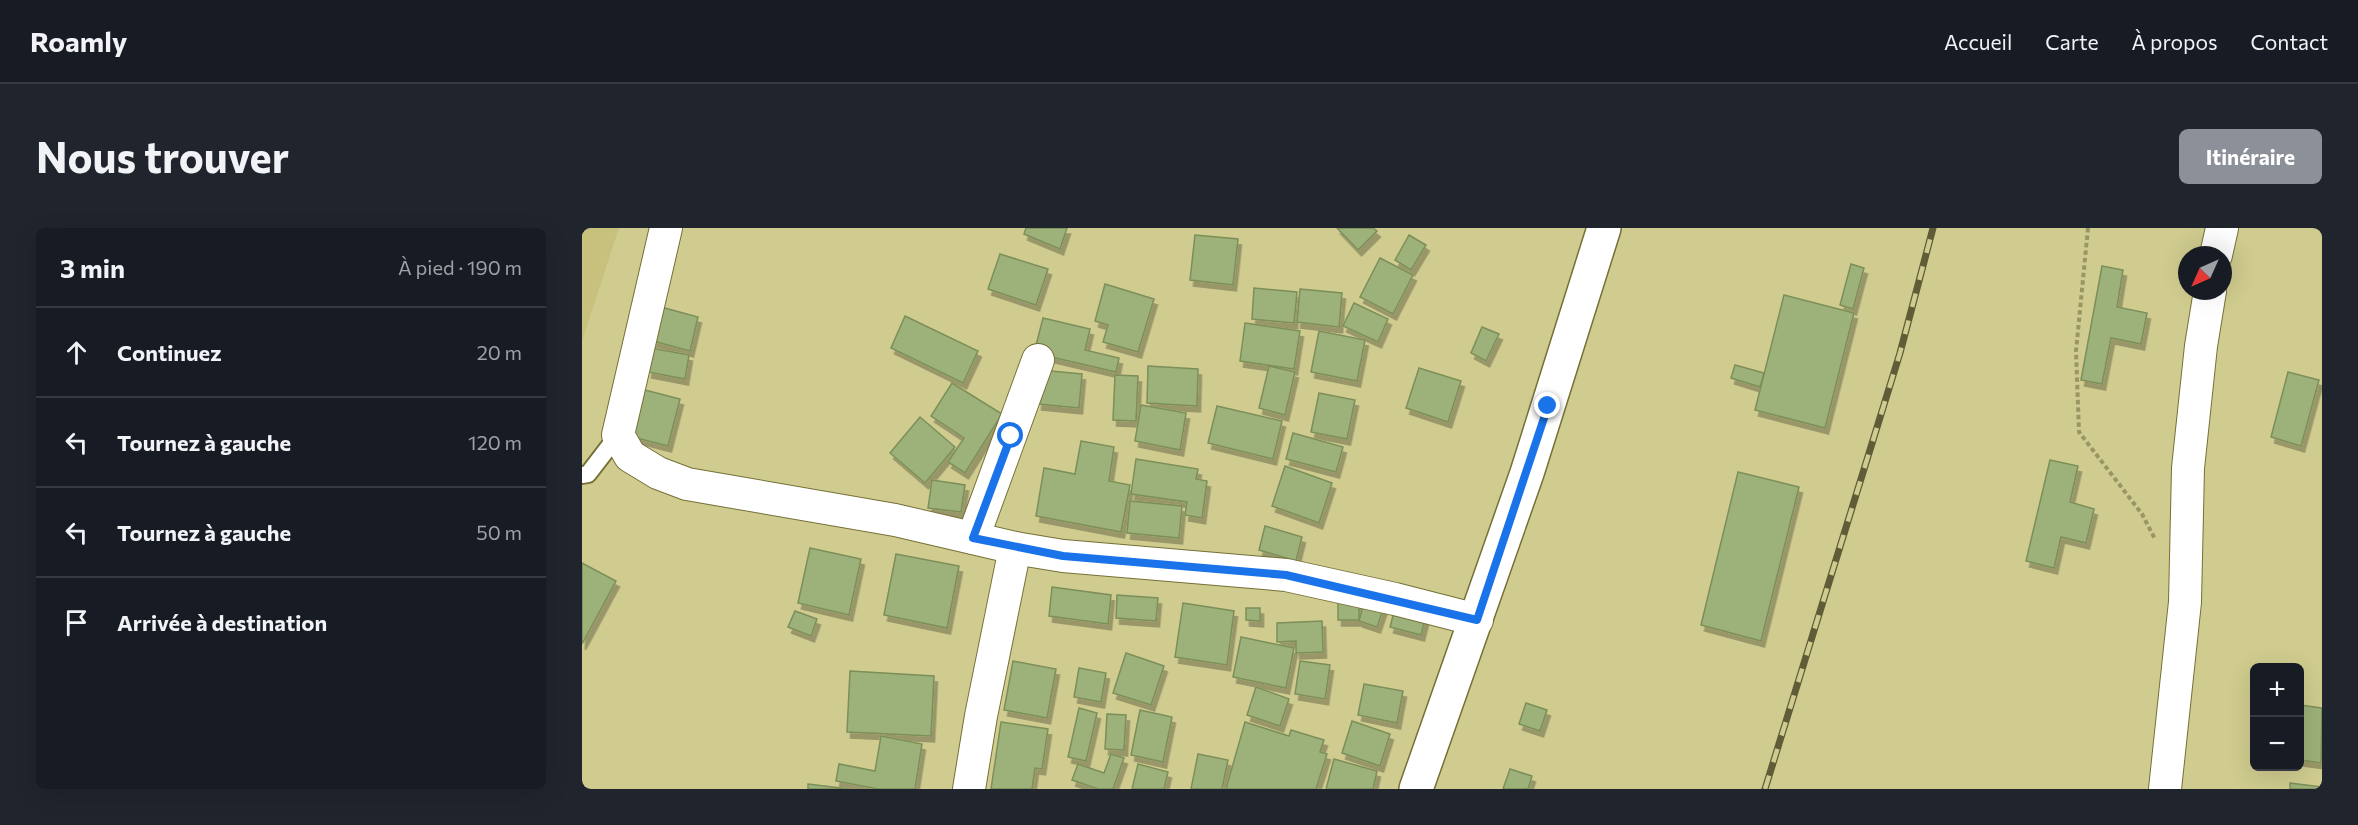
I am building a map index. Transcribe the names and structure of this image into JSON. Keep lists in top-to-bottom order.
{
  "north": "bottom left",
  "page": {
    "header": "Roamly",
    "nav": [
      "Accueil",
      "Carte",
      "À propos",
      "Contact"
    ],
    "buttons": "Itinéraire",
    "title": "Nous trouver",
    "heading": ["3 min", "À pied · 190 m"],
    "list": [
      ["Continuez", "20 m"],
      ["Tournez à gauche", "120 m"],
      ["Tournez à gauche", "50 m"],
      "Arrivée à destination"
    ],
    "map_buttons": ["+", "−"]
  }
}
